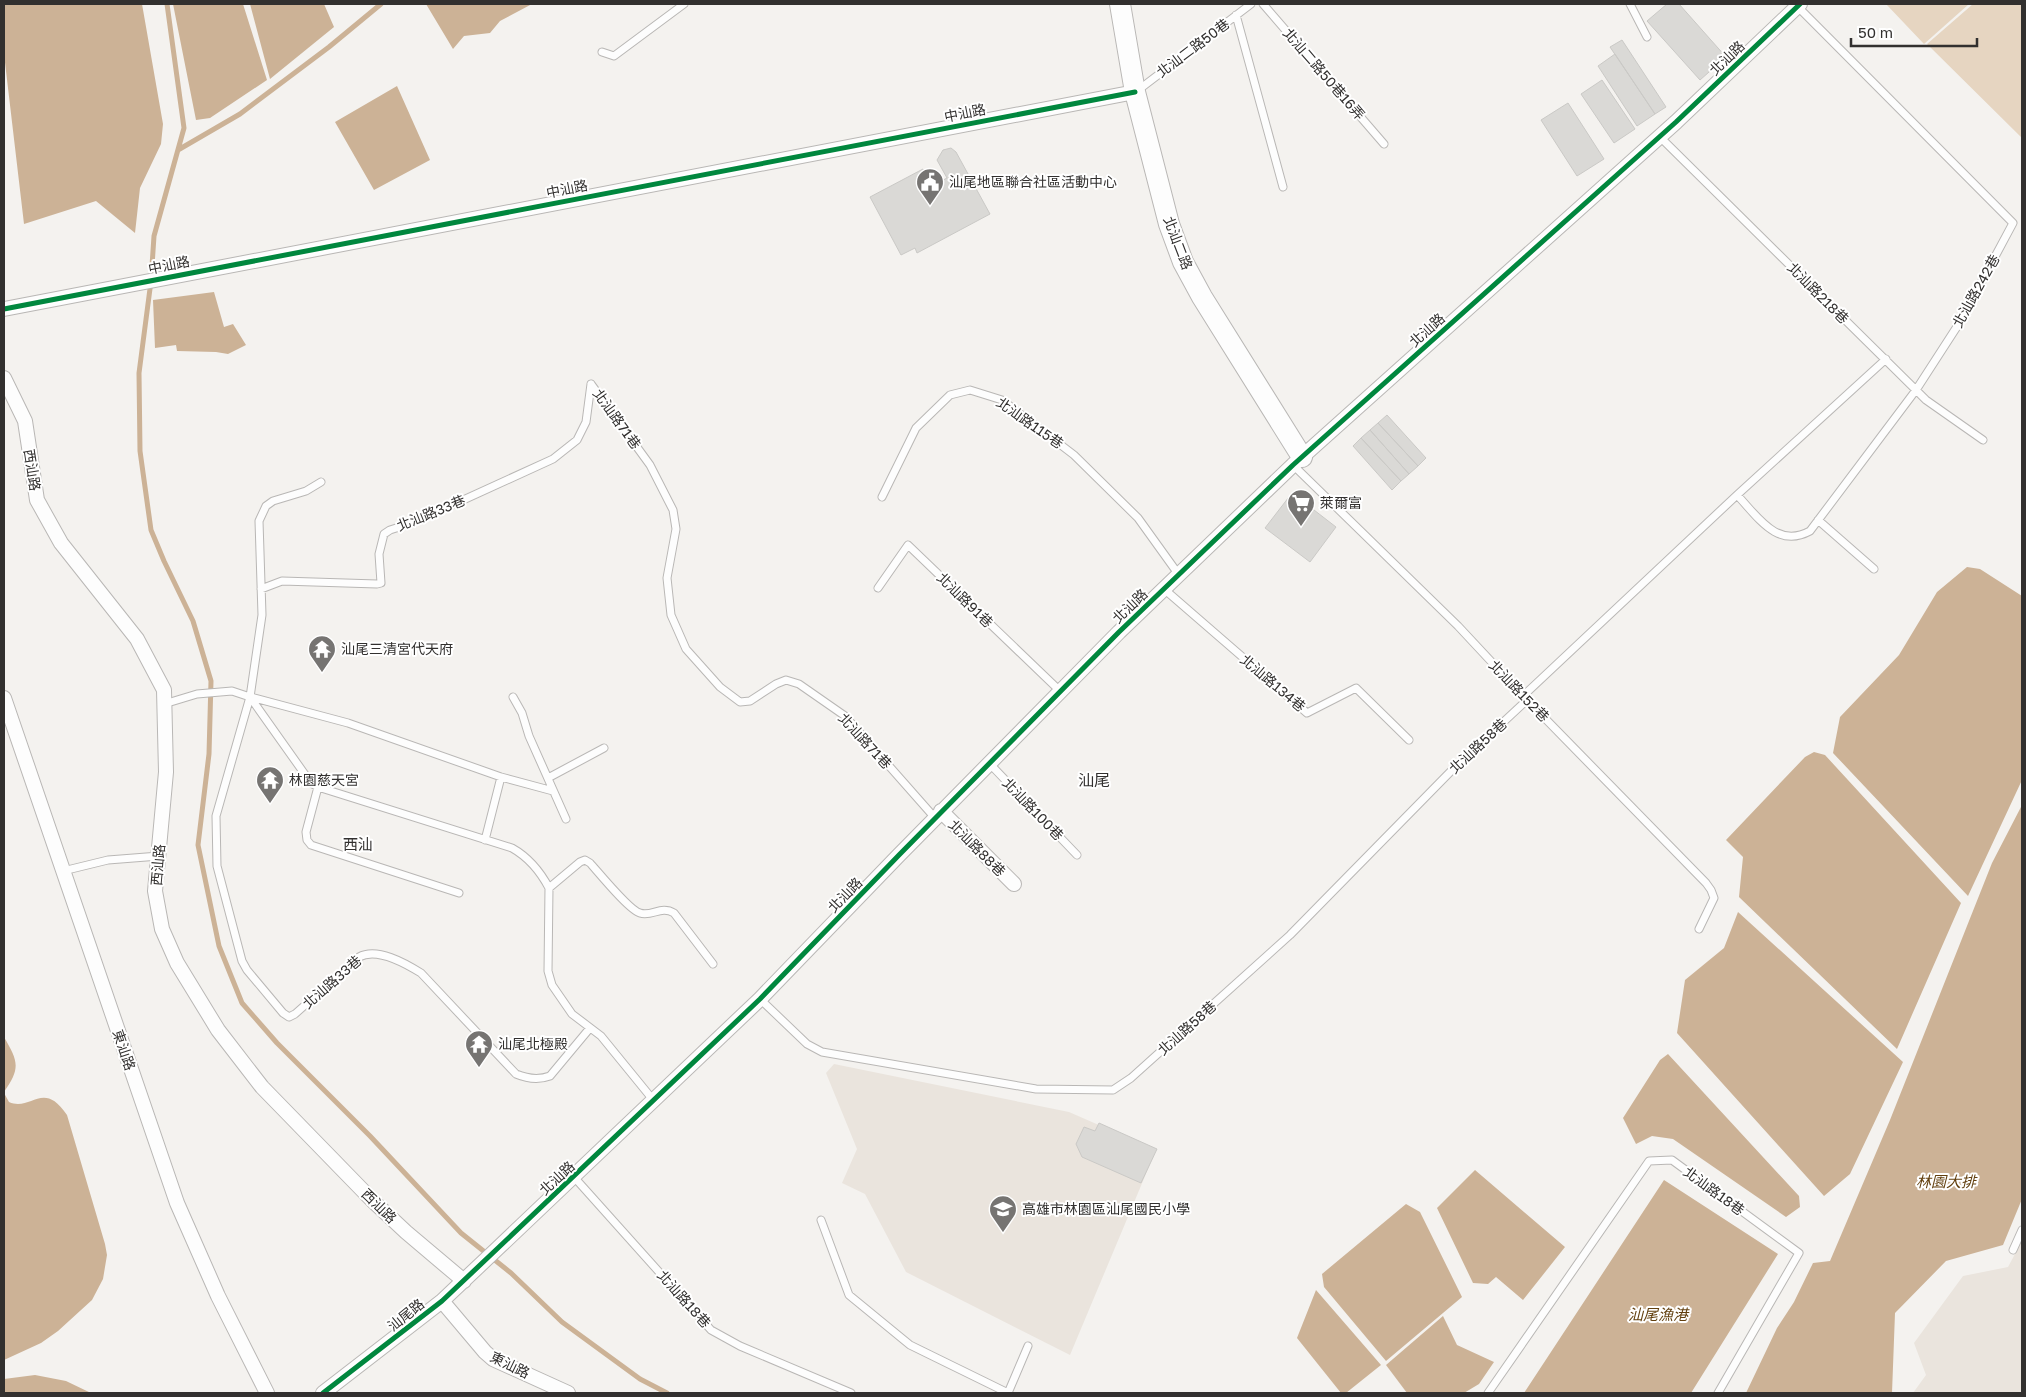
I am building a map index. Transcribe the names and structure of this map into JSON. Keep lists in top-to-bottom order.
{
  "streets": {
    "street": [
      "北汕路",
      "中汕路",
      "北汕二路",
      "西汕路",
      "北汕路88巷",
      "東汕路",
      "汕尾路"
    ],
    "lane": [
      "北汕二路50巷",
      "北汕二路50巷16弄",
      "北汕路242巷",
      "北汕路218巷",
      "北汕路71巷",
      "北汕路115巷",
      "北汕路33巷",
      "北汕路91巷",
      "北汕路134巷",
      "北汕路152巷",
      "北汕路58巷",
      "北汕路100巷",
      "北汕路18巷"
    ]
  },
  "crossings": [
    ["北汕二路50巷", "中汕路"],
    ["北汕二路50巷", "北汕二路"],
    ["北汕路", "北汕二路"],
    ["北汕路", "北汕路242巷"],
    ["北汕路", "北汕路218巷"],
    ["北汕路", "北汕路71巷"],
    ["北汕路", "北汕路115巷"],
    ["北汕路", "北汕路91巷"],
    ["北汕路", "北汕路134巷"],
    ["北汕路", "北汕路152巷"],
    ["北汕路", "北汕路58巷"],
    ["北汕路", "北汕路100巷"],
    ["北汕路", "北汕路88巷"],
    ["北汕路", "北汕路18巷"],
    ["北汕路", "汕尾路"],
    ["中汕路", "北汕二路"],
    ["北汕二路", "北汕路152巷"],
    ["北汕路242巷", "北汕路218巷"],
    ["北汕路242巷", "北汕路58巷"],
    ["北汕路218巷", "北汕路58巷"],
    ["北汕路71巷", "北汕路33巷"],
    ["北汕路71巷", "北汕路88巷"],
    ["西汕路", "汕尾路"],
    ["北汕路152巷", "北汕路58巷"],
    ["東汕路", "汕尾路"]
  ],
  "districts": ["汕尾", "西汕"],
  "water": ["林園大排", "汕尾漁港"],
  "places": {
    "public building": ["汕尾地區聯合社區活動中心"],
    "supermarket": ["萊爾富"],
    "temple": ["汕尾三清宮代天府", "林園慈天宮", "汕尾北極殿"],
    "school or university": ["高雄市林園區汕尾國民小學"]
  },
  "scale_bar": "50 m"
}
